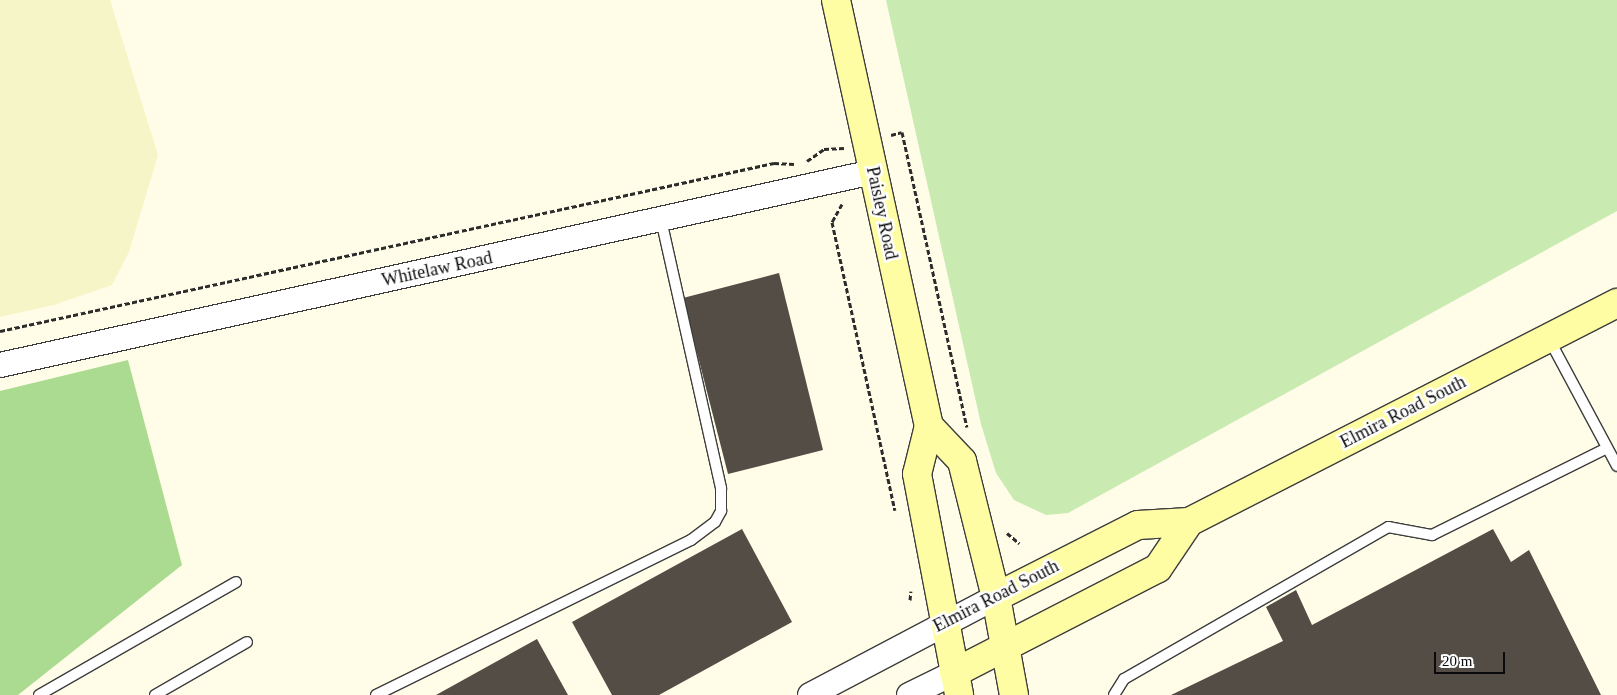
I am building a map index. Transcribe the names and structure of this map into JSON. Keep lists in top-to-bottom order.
{
  "streets": {
    "main road": ["Paisley Road", "Elmira Road South"],
    "street": ["Whitelaw Road"]
  },
  "crossings": [
    ["Paisley Road", "Whitelaw Road"],
    ["Paisley Road", "Elmira Road South"]
  ],
  "scale_bar": "20 m"
}
